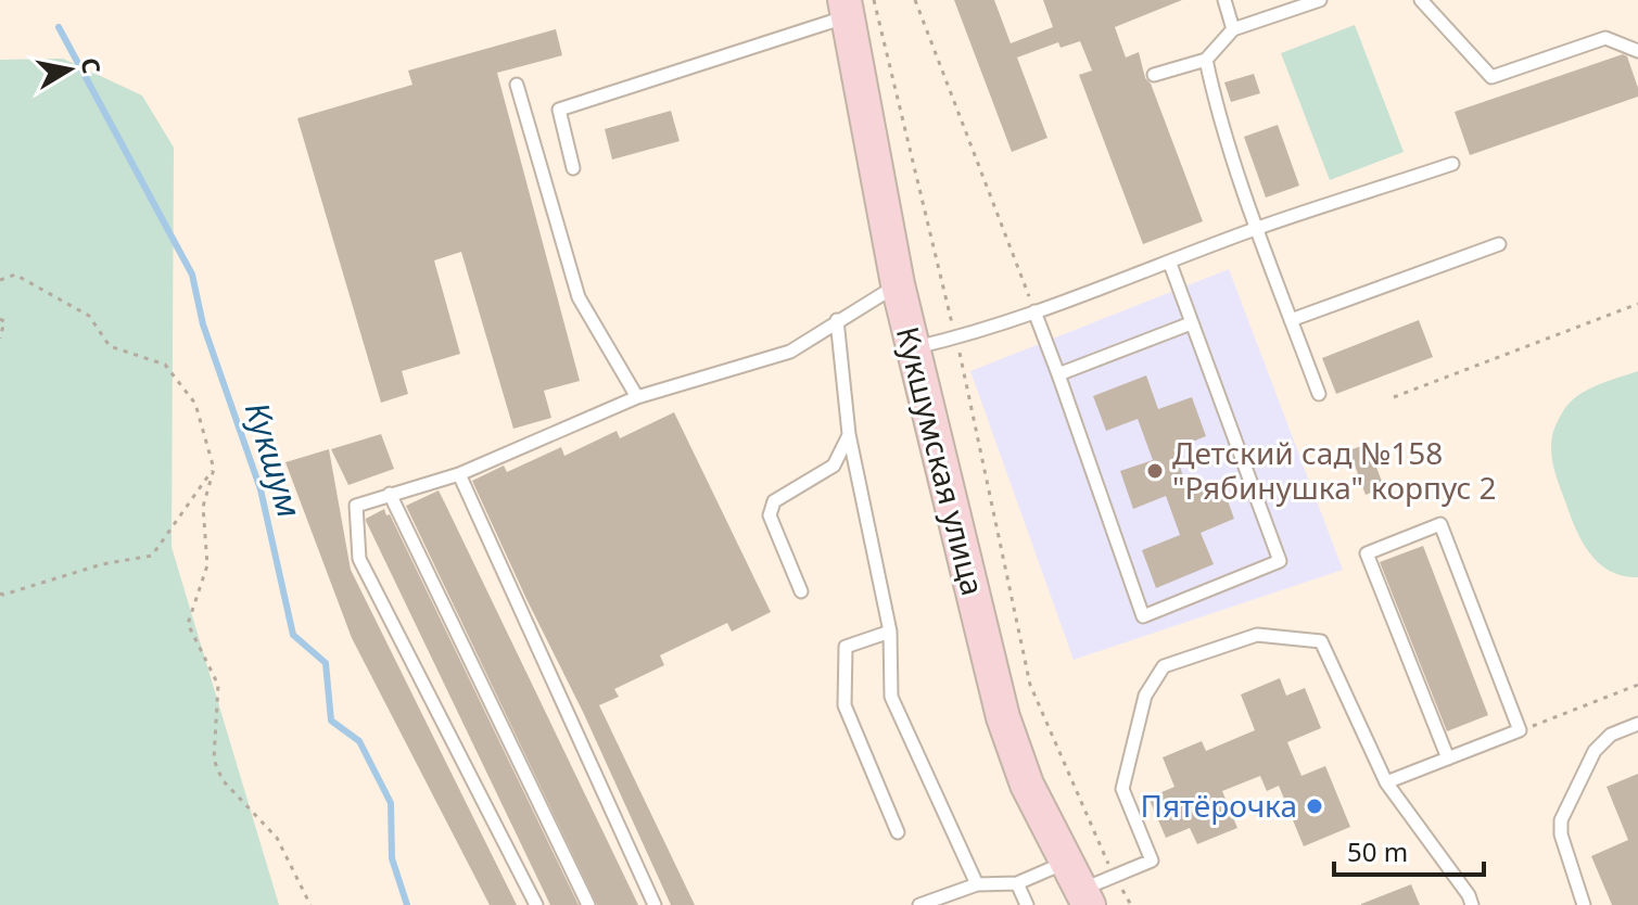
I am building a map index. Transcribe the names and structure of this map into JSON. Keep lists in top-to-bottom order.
{
  "streets": {
    "street": ["Кукшумская улица"]
  },
  "water": ["Кукшум"],
  "places": ["Детский сад №158 \"Рябинушка\" корпус 2", "Пятёрочка"],
  "scale_bar": "50 m",
  "north": "right"
}
